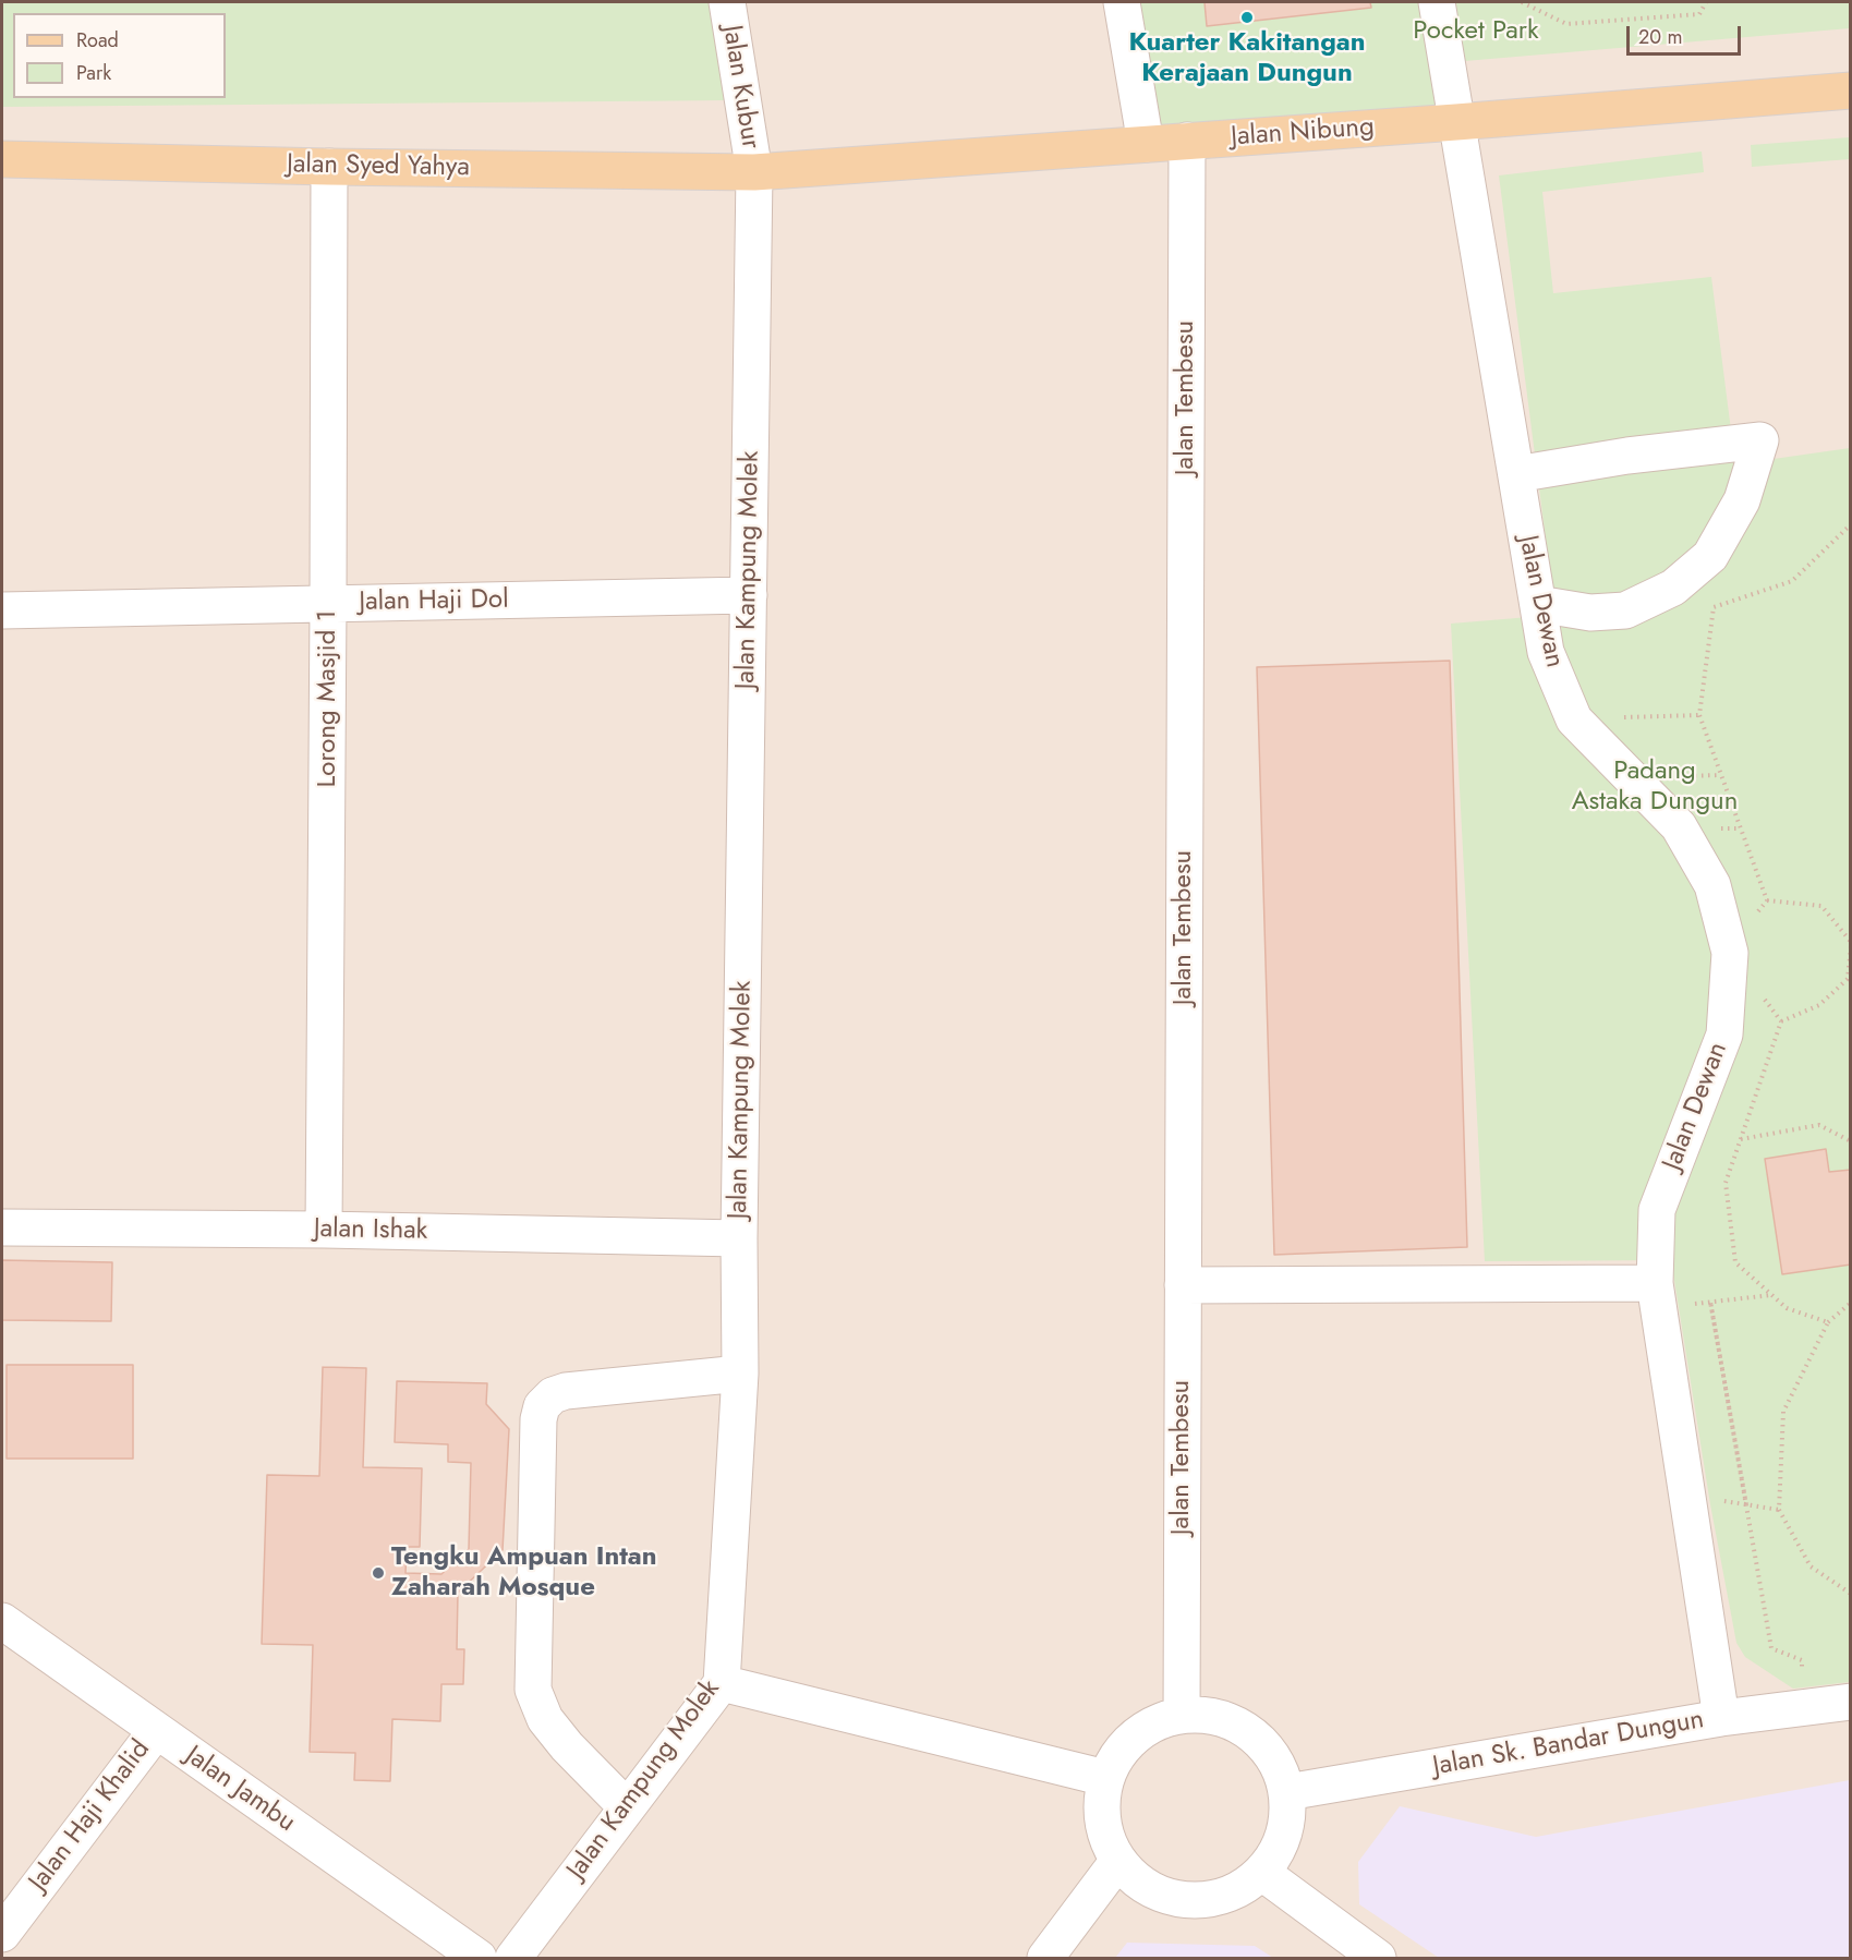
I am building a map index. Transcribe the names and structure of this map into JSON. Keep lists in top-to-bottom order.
{
  "streets": {
    "main road": ["Jalan Nibung", "Jalan Syed Yahya"],
    "street": [
      "Jalan Kubur",
      "Jalan Tembesu",
      "Jalan Kampung Molek",
      "Jalan Haji Dol",
      "Jalan Dewan",
      "Lorong Masjid 1",
      "Jalan Ishak",
      "Jalan Sk. Bandar Dungun",
      "Jalan Jambu",
      "Jalan Haji Khalid"
    ]
  },
  "crossings": [
    ["Jalan Kubur", "Jalan Nibung"],
    ["Jalan Kubur", "Jalan Syed Yahya"],
    ["Jalan Kubur", "Jalan Kampung Molek"],
    ["Jalan Nibung", "Jalan Syed Yahya"],
    ["Jalan Nibung", "Jalan Tembesu"],
    ["Jalan Nibung", "Jalan Kampung Molek"],
    ["Jalan Nibung", "Jalan Dewan"],
    ["Jalan Syed Yahya", "Jalan Kampung Molek"],
    ["Jalan Syed Yahya", "Lorong Masjid 1"],
    ["Jalan Tembesu", "Jalan Sk. Bandar Dungun"],
    ["Jalan Kampung Molek", "Jalan Haji Dol"],
    ["Jalan Kampung Molek", "Jalan Ishak"],
    ["Jalan Haji Dol", "Lorong Masjid 1"],
    ["Jalan Dewan", "Jalan Sk. Bandar Dungun"],
    ["Lorong Masjid 1", "Jalan Ishak"],
    ["Jalan Jambu", "Jalan Haji Khalid"]
  ],
  "parks": ["Pocket Park", "Padang Astaka Dungun"],
  "places": ["Kuarter Kakitangan Kerajaan Dungun", "Tengku Ampuan Intan Zaharah Mosque"],
  "legend": ["Road", "Park"],
  "scale_bar": "20 m"
}
